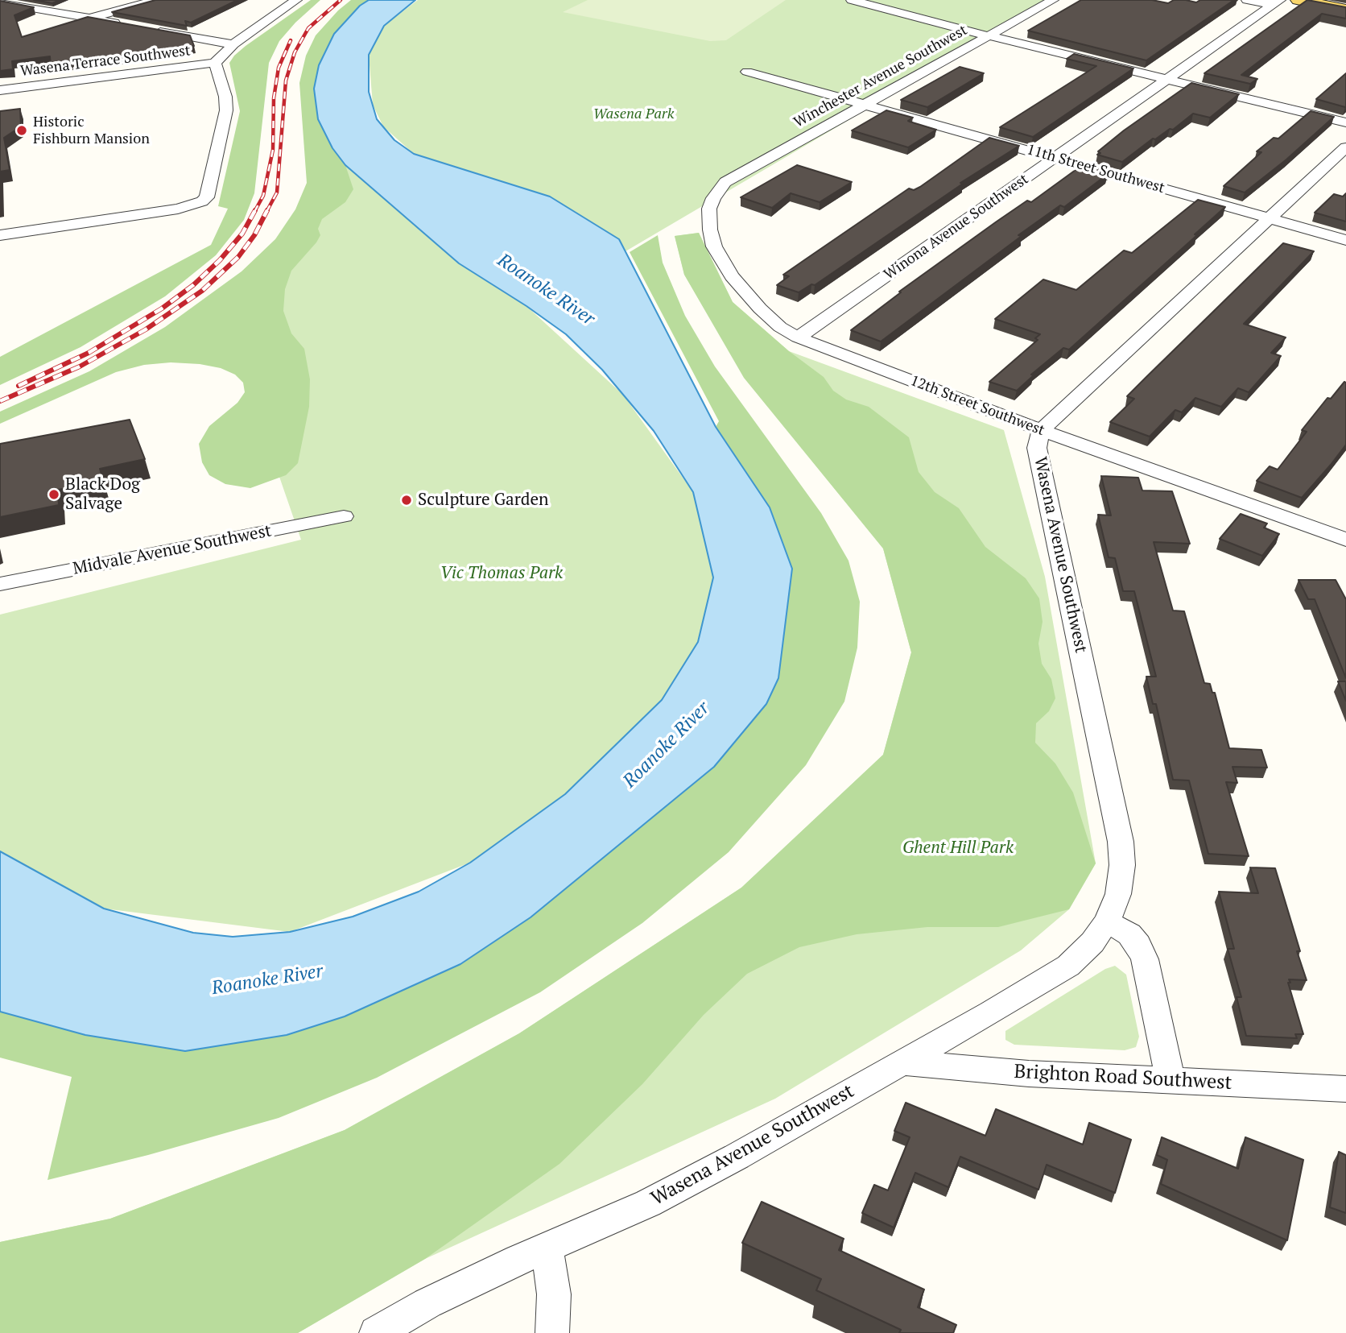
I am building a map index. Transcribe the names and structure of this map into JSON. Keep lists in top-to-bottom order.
{
  "streets": {
    "street": [
      "Wasena Terrace Southwest",
      "Winchester Avenue Southwest",
      "11th Street Southwest",
      "Winona Avenue Southwest",
      "12th Street Southwest",
      "Midvale Avenue Southwest",
      "Wasena Avenue Southwest",
      "Brighton Road Southwest"
    ]
  },
  "crossings": [
    ["Winchester Avenue Southwest", "11th Street Southwest"],
    ["Winchester Avenue Southwest", "12th Street Southwest"],
    ["11th Street Southwest", "Winona Avenue Southwest"],
    ["Winona Avenue Southwest", "12th Street Southwest"],
    ["12th Street Southwest", "Wasena Avenue Southwest"],
    ["Wasena Avenue Southwest", "Brighton Road Southwest"]
  ],
  "water": ["Roanoke River"],
  "parks": ["Wasena Park", "Vic Thomas Park", "Ghent Hill Park"],
  "places": ["Historic Fishburn Mansion", "Black Dog Salvage", "Sculpture Garden"]
}
